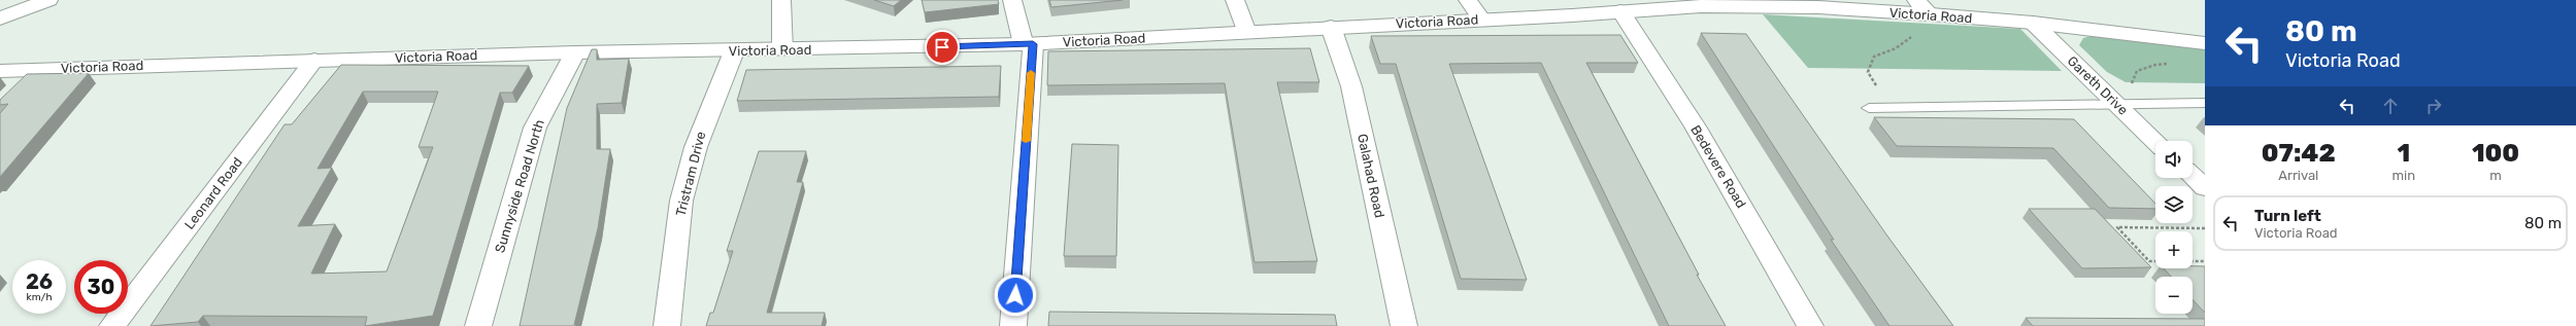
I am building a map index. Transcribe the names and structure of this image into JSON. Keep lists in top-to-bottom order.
{
  "streets": {
    "street": [
      "Victoria Road",
      "Gareth Drive",
      "Bedevere Road",
      "Tristram Drive",
      "Galahad Road",
      "Sunnyside Road North",
      "Leonard Road"
    ]
  },
  "crossings": [
    ["Victoria Road", "Gareth Drive"],
    ["Victoria Road", "Bedevere Road"],
    ["Victoria Road", "Tristram Drive"],
    ["Victoria Road", "Galahad Road"],
    ["Victoria Road", "Sunnyside Road North"],
    ["Victoria Road", "Leonard Road"]
  ],
  "page": {
    "turn": ["80 m", "Victoria Road"],
    "eta": [
      "07:42",
      "Arrival",
      "1",
      "min",
      "100",
      "m"
    ],
    "map_buttons": ["+", "−"],
    "list": [
      {
        "name": "Turn left",
        "note": "Victoria Road",
        "value": "80 m"
      }
    ],
    "speed": "26 km/h",
    "limit": "30"
  }
}
